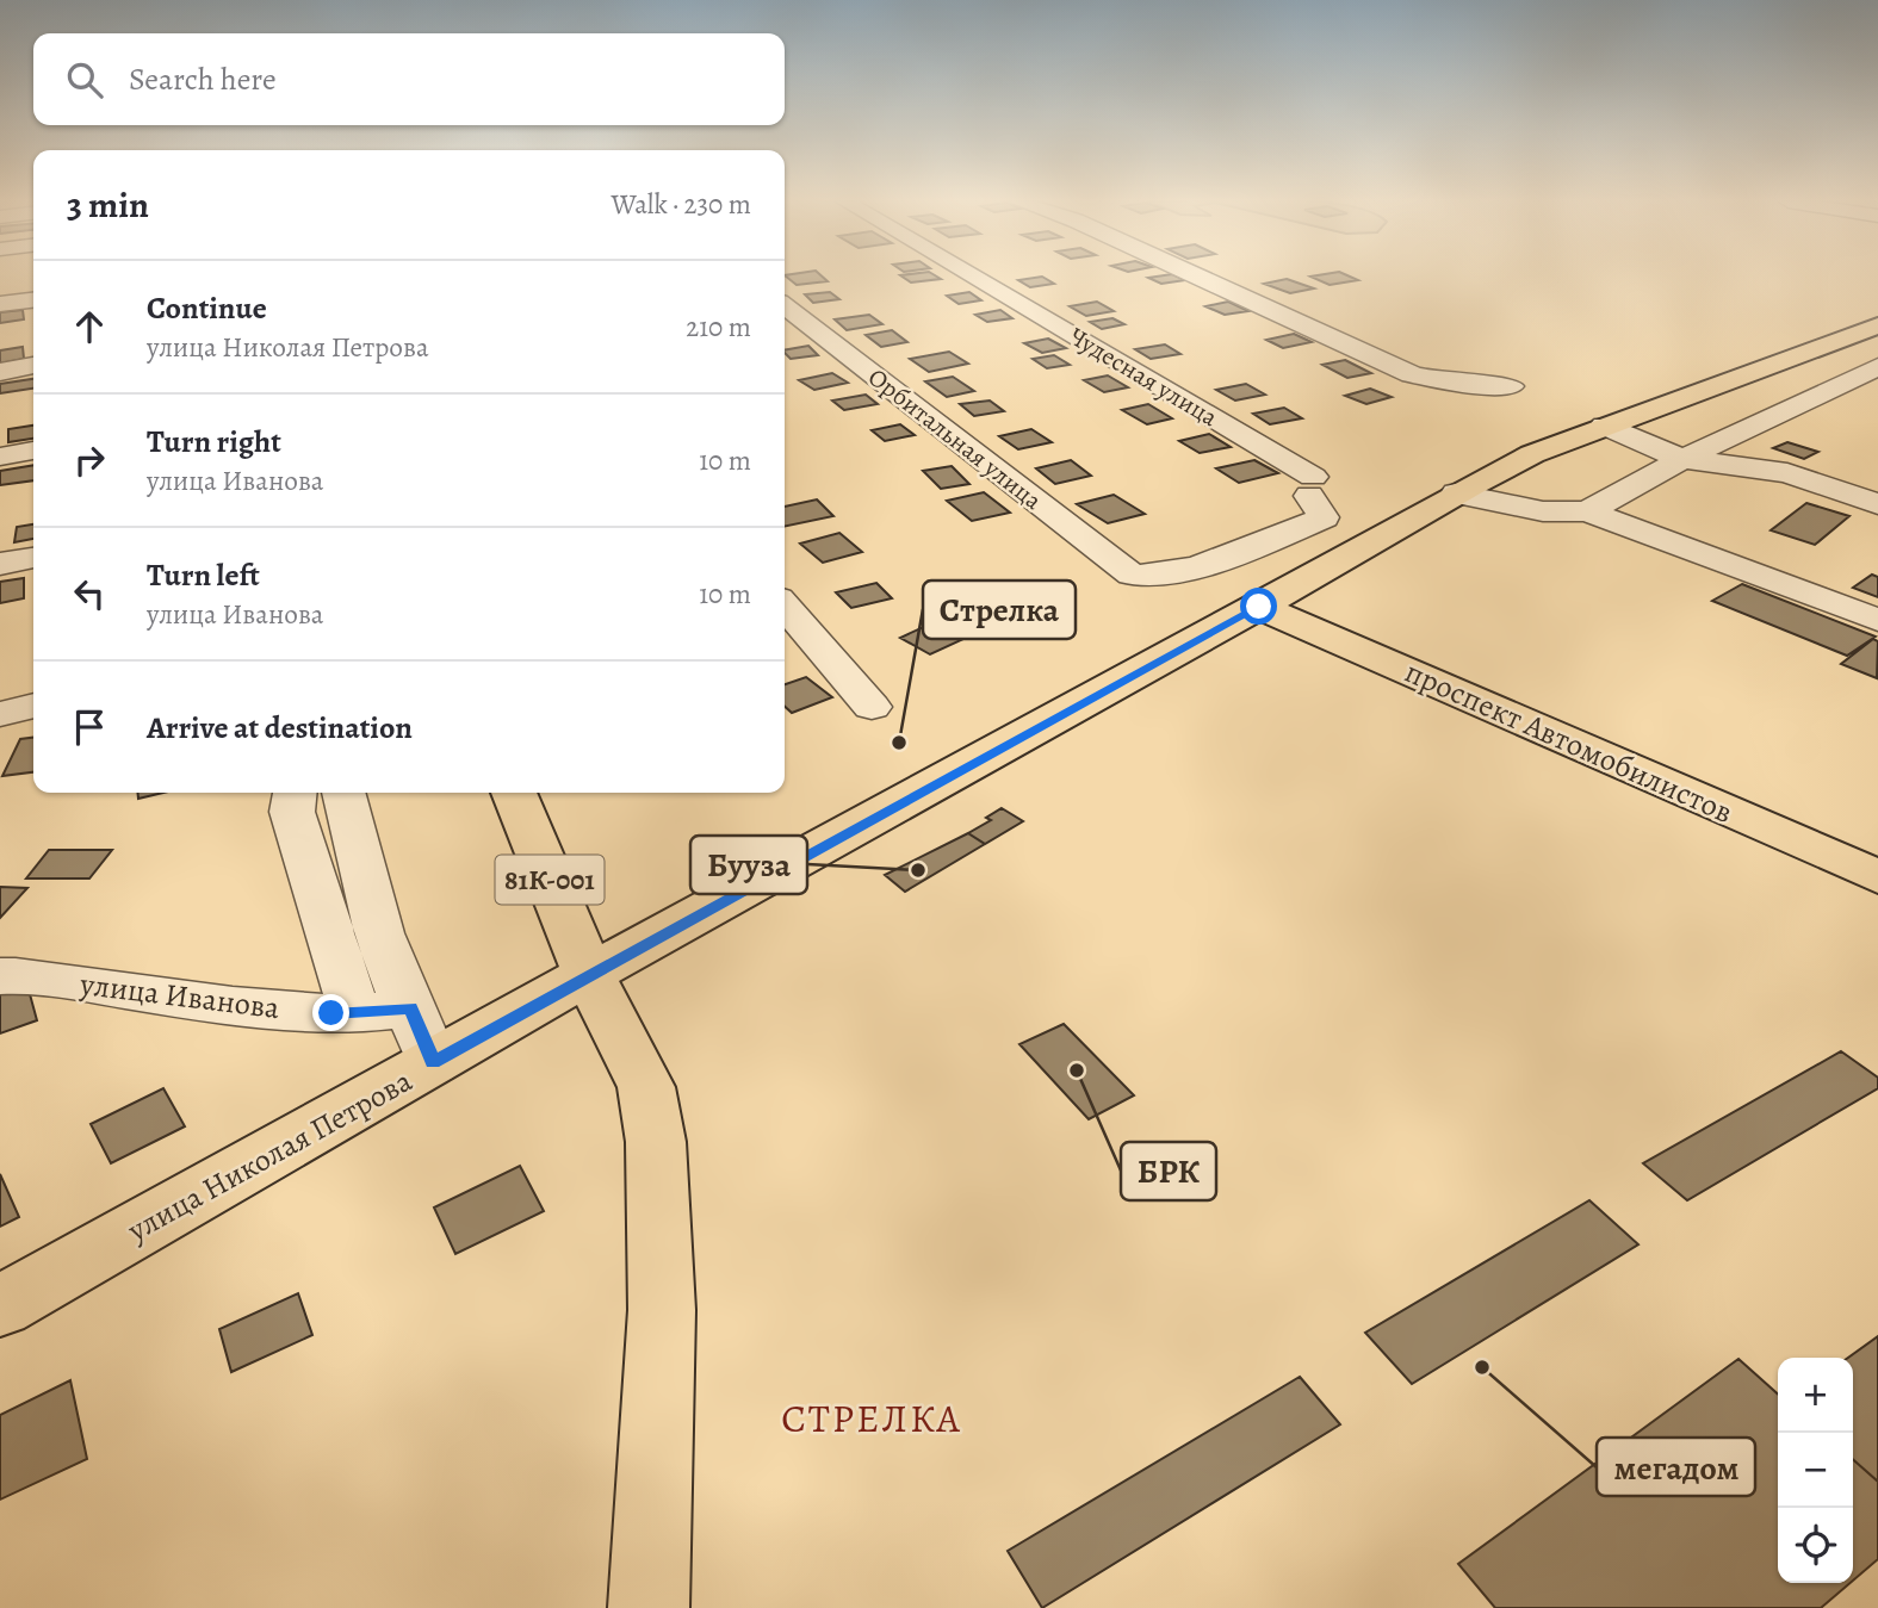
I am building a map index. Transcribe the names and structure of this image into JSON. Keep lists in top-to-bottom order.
{
  "streets": {
    "main road": ["проспект Автомобилистов", "81К-001", "улица Николая Петрова"],
    "street": ["Чудесная улица", "Орбитальная улица", "улица Иванова"]
  },
  "crossings": [
    ["Чудесная улица", "Орбитальная улица"],
    ["проспект Автомобилистов", "улица Николая Петрова"],
    ["81К-001", "улица Николая Петрова"]
  ],
  "districts": ["СТРЕЛКА"],
  "places": [
    "Стрелка",
    "Бууза",
    "БРК",
    "мегадом"
  ],
  "page": {
    "search": "Search here",
    "heading": ["3 min", "Walk · 230 m"],
    "list": [
      ["Continue", "улица Николая Петрова", "210 m"],
      ["Turn right", "улица Иванова", "10 m"],
      ["Turn left", "улица Иванова", "10 m"],
      "Arrive at destination"
    ],
    "map_buttons": ["+", "−"]
  }
}
